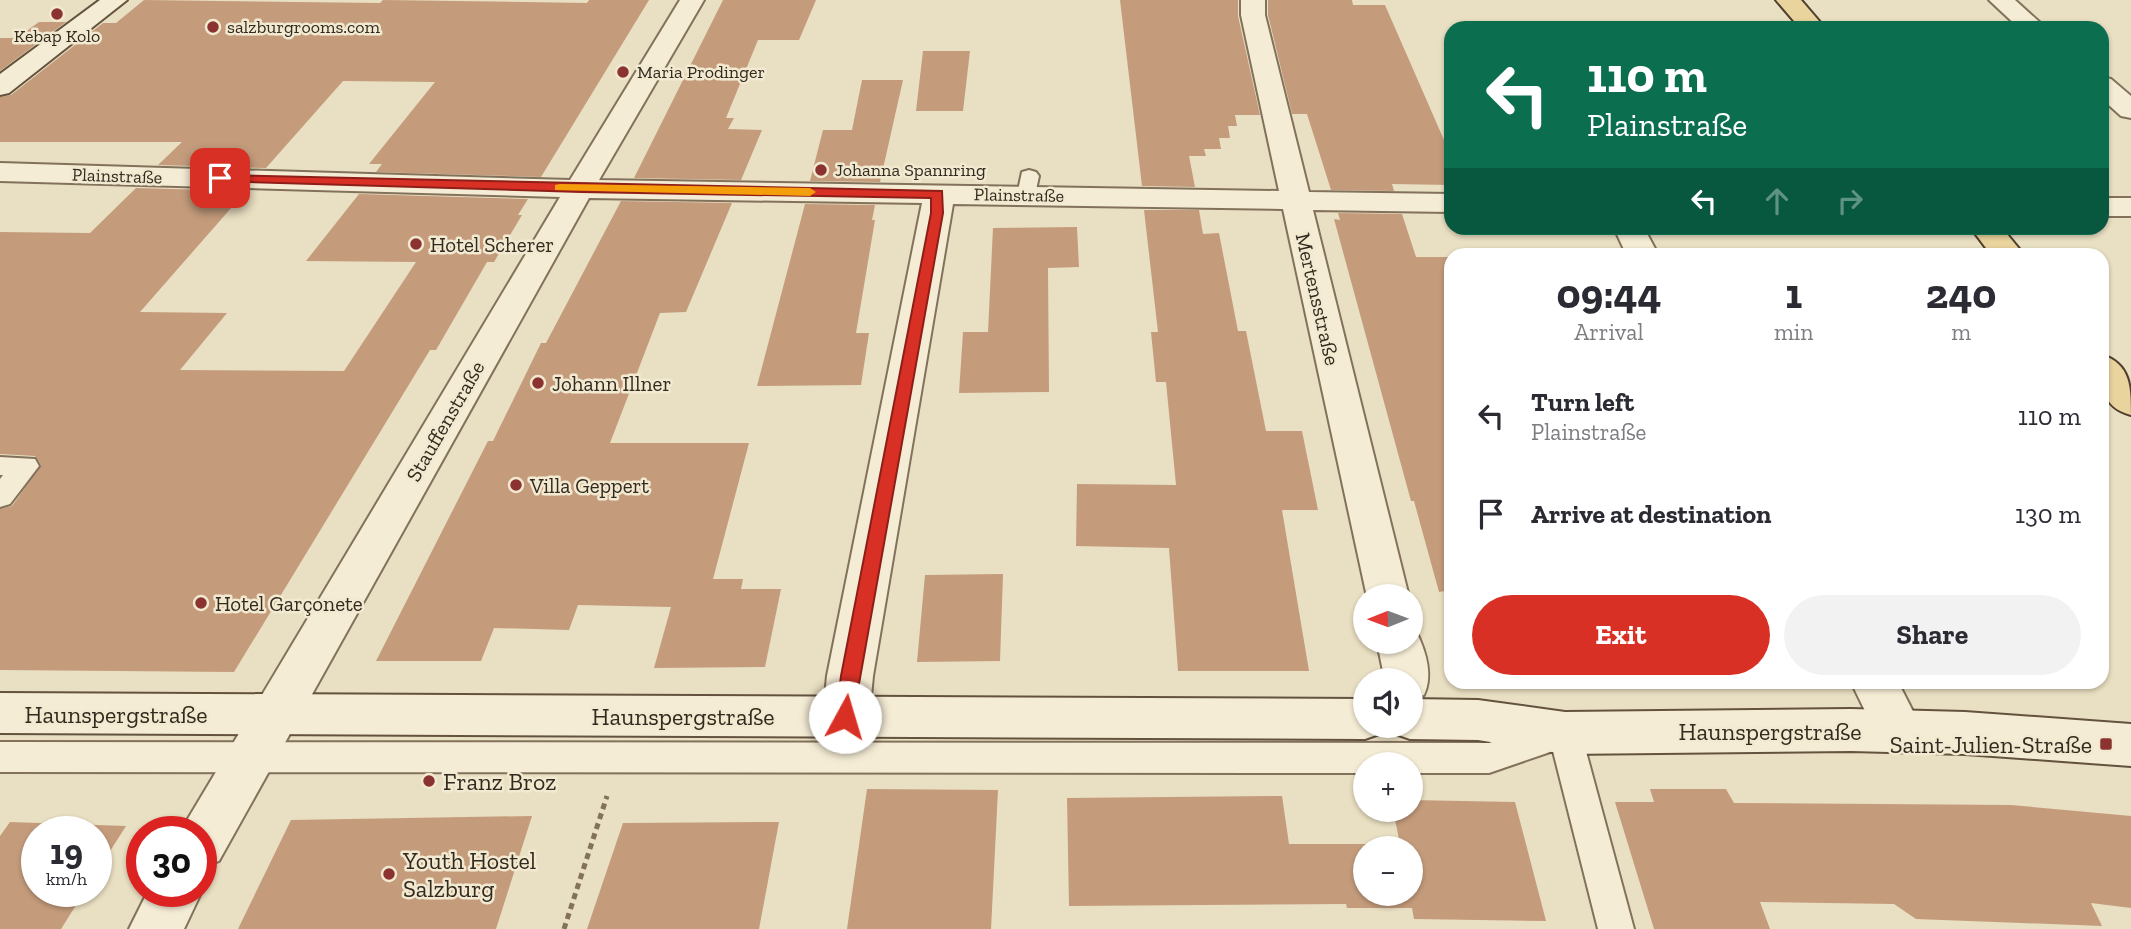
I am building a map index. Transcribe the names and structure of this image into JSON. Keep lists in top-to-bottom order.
{
  "streets": {
    "street": [
      "Plainstraße",
      "Mertensstraße",
      "Stauffenstraße",
      "Haunspergstraße"
    ]
  },
  "crossings": [
    ["Plainstraße", "Mertensstraße"],
    ["Plainstraße", "Stauffenstraße"],
    ["Stauffenstraße", "Haunspergstraße"]
  ],
  "places": {
    "other": [
      "Kebap Kolo",
      "salzburgrooms.com",
      "Maria Prodinger",
      "Johanna Spannring",
      "Hotel Scherer",
      "Johann Illner",
      "Villa Geppert",
      "Hotel Garçonete",
      "Franz Broz",
      "Youth Hostel Salzburg"
    ],
    "transit": ["Saint-Julien-Straße"]
  },
  "north": "left",
  "page": {
    "turn": ["110 m", "Plainstraße"],
    "eta": [
      "09:44",
      "Arrival",
      "1",
      "min",
      "240",
      "m"
    ],
    "list": [
      {
        "name": "Turn left",
        "note": "Plainstraße",
        "value": "110 m"
      },
      {
        "name": "Arrive at destination",
        "value": "130 m"
      }
    ],
    "buttons": ["Exit", "Share"],
    "map_buttons": ["+", "−"],
    "speed": "19 km/h",
    "limit": "30"
  }
}
